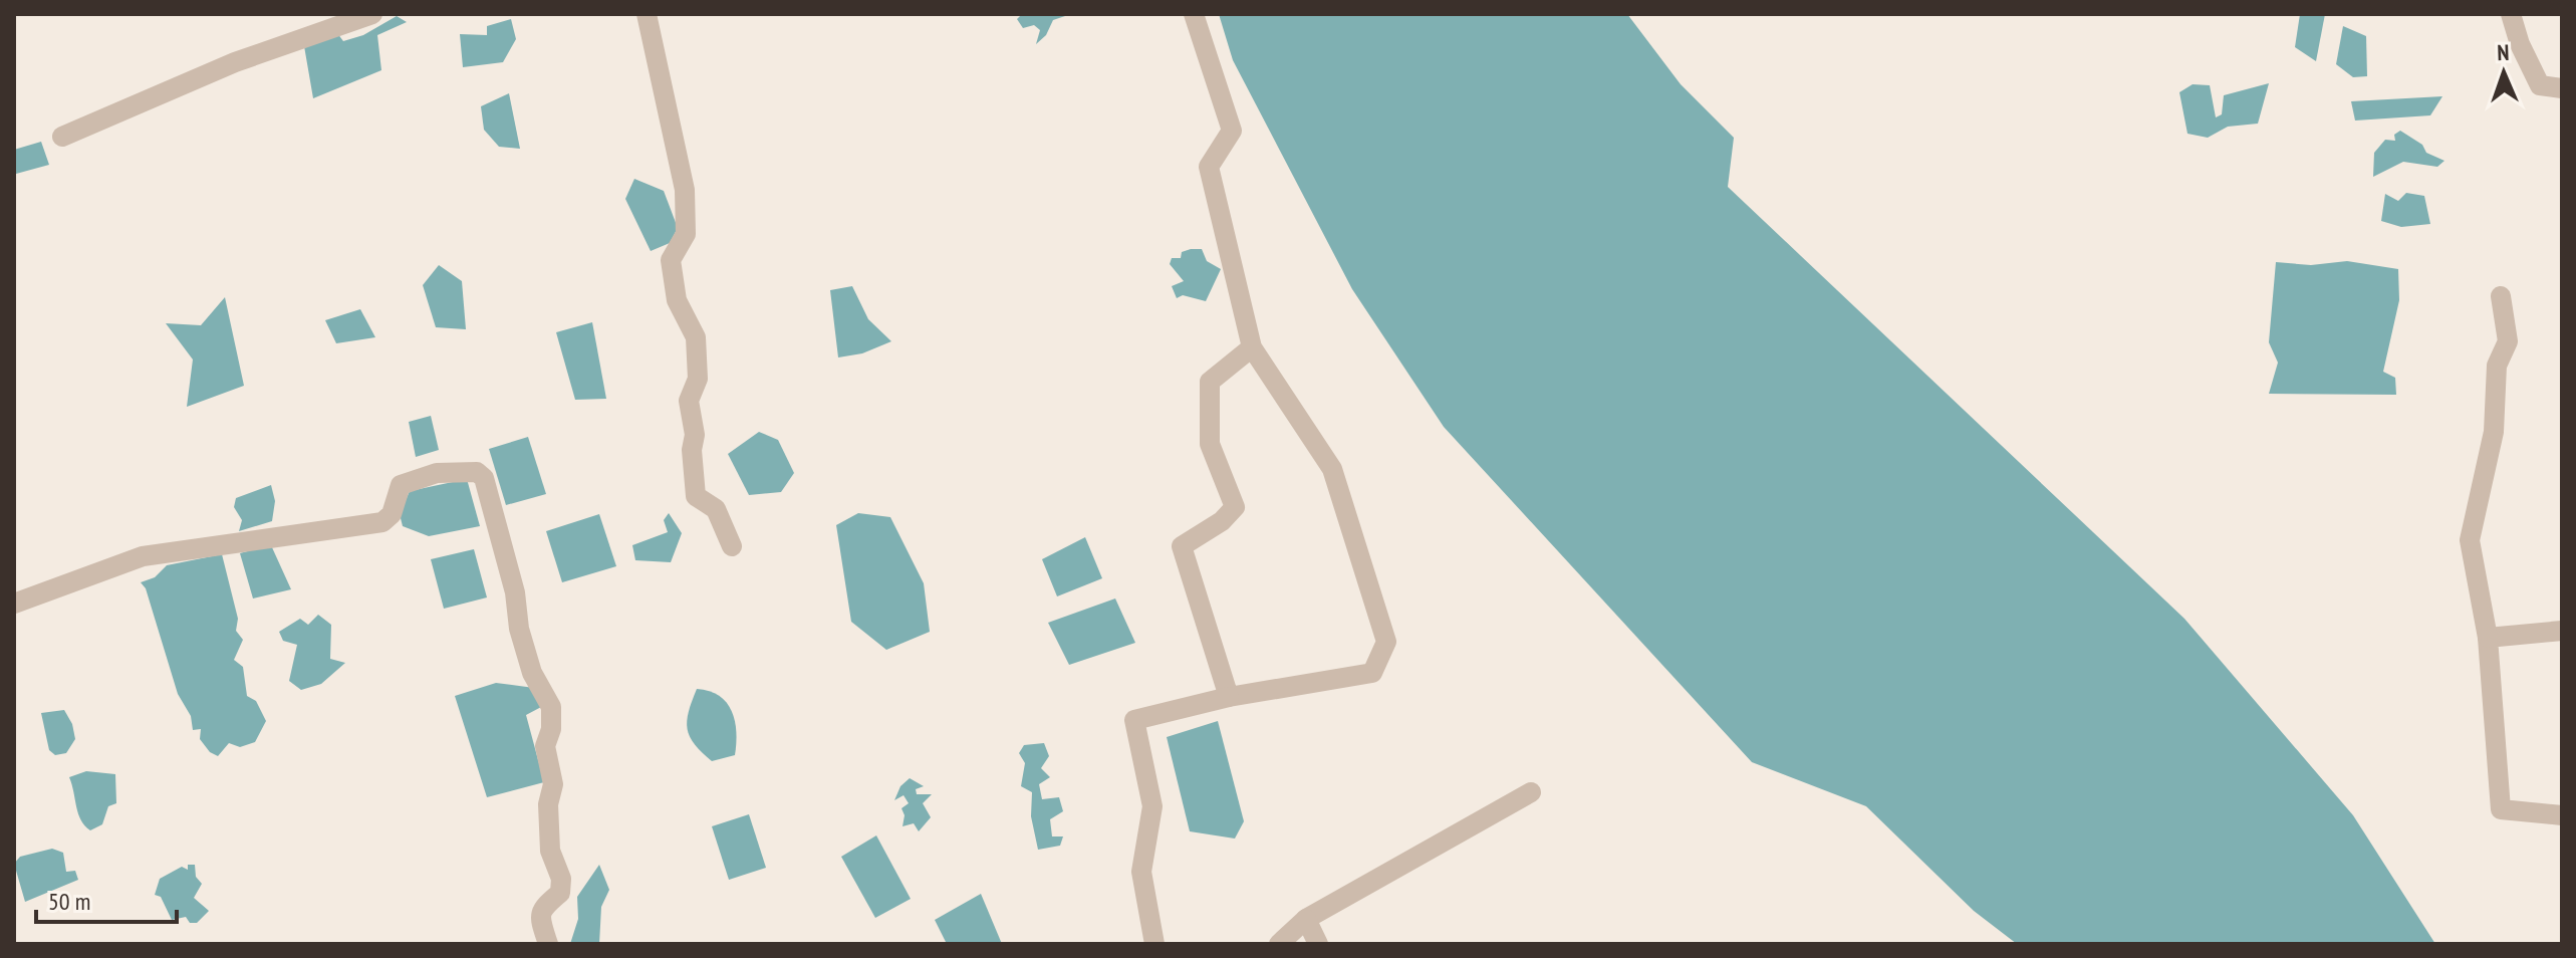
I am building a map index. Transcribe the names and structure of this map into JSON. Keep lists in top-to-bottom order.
{
  "scale_bar": "50 m",
  "north": "top"
}
